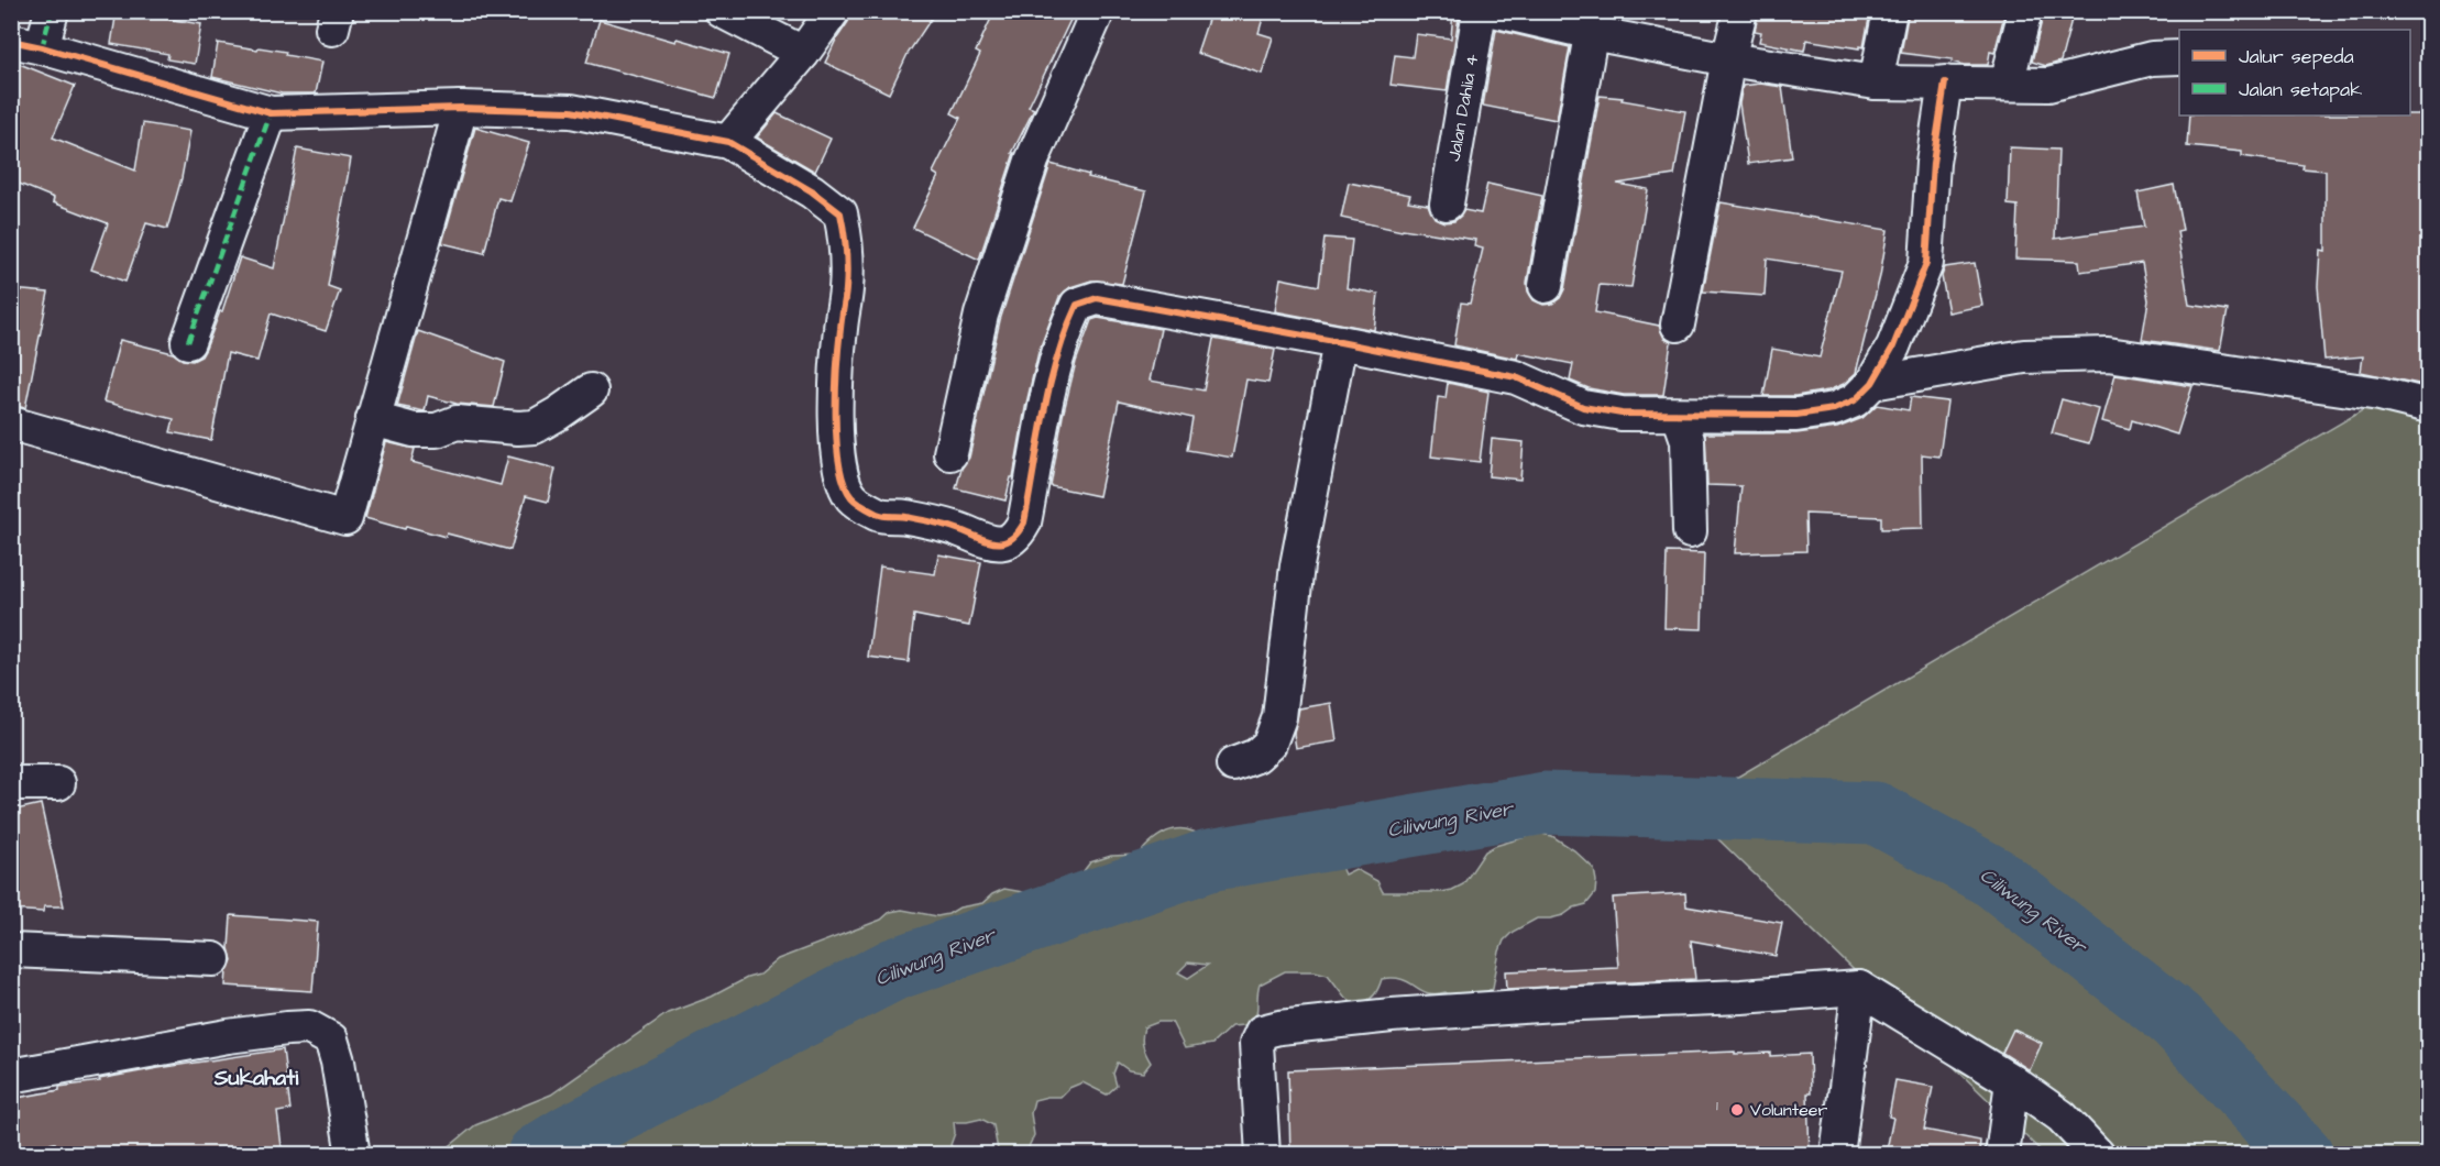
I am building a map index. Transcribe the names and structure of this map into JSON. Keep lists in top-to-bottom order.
{
  "streets": {
    "street": ["Jalan Dahlia 4"]
  },
  "districts": ["Sukahati"],
  "water": ["Ciliwung River"],
  "places": ["Volunteer"],
  "house_numbers": ["1"],
  "legend": ["Jalur sepeda", "Jalan setapak"]
}
